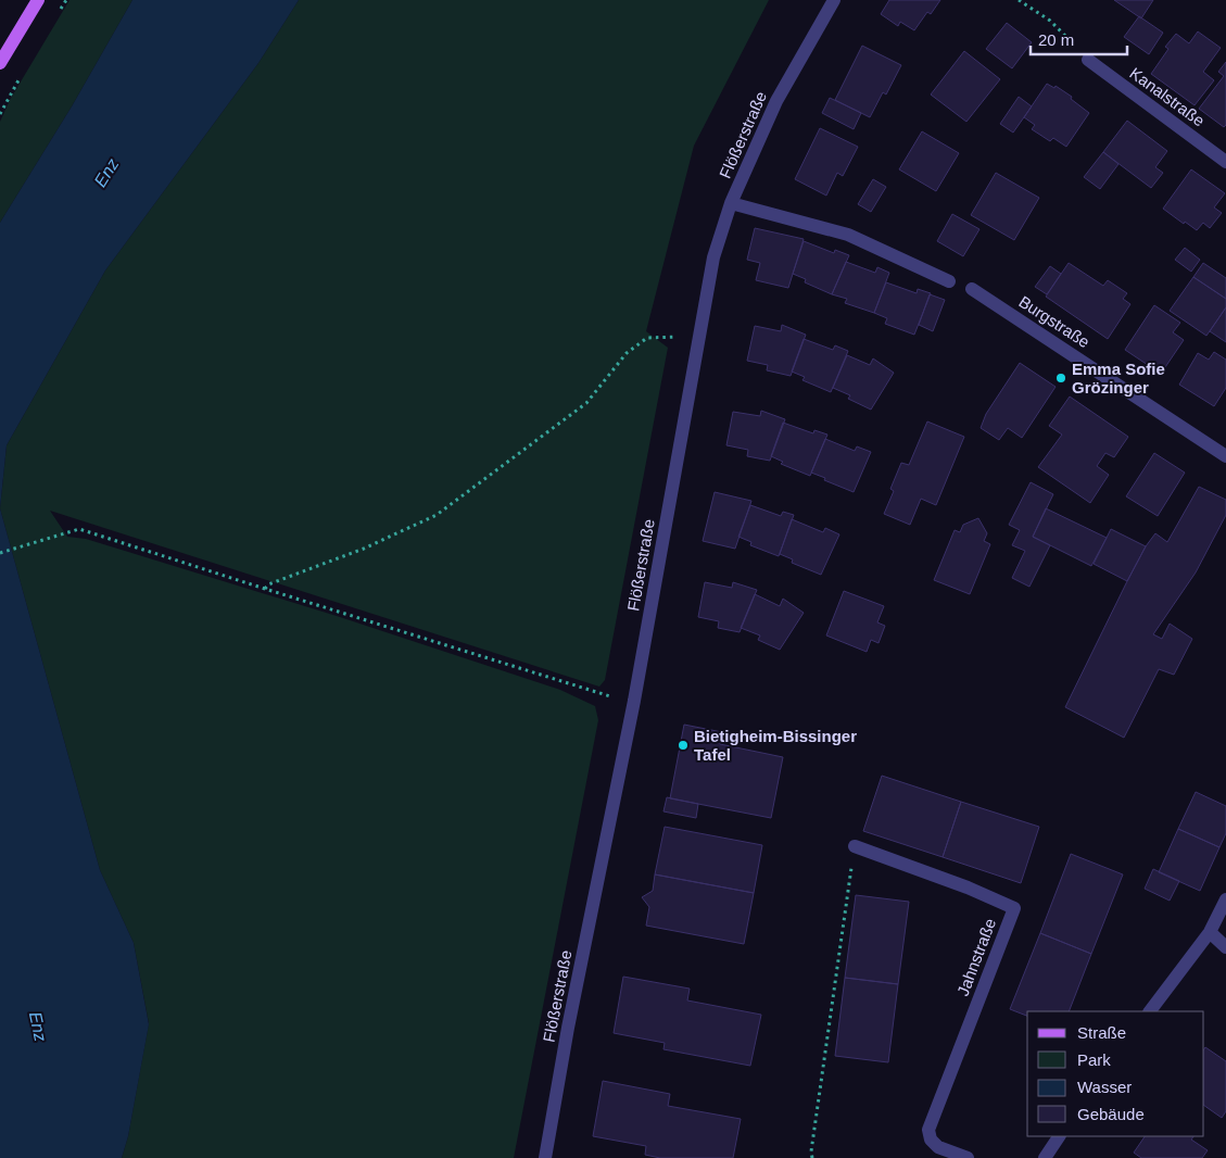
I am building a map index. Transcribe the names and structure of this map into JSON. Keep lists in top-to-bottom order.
{
  "streets": {
    "street": [
      "Kanalstraße",
      "Flößerstraße",
      "Burgstraße",
      "Jahnstraße"
    ]
  },
  "water": ["Enz"],
  "places": ["Emma Sofie Grözinger", "Bietigheim-Bissinger Tafel"],
  "legend": [
    "Straße",
    "Park",
    "Wasser",
    "Gebäude"
  ],
  "scale_bar": "20 m"
}
